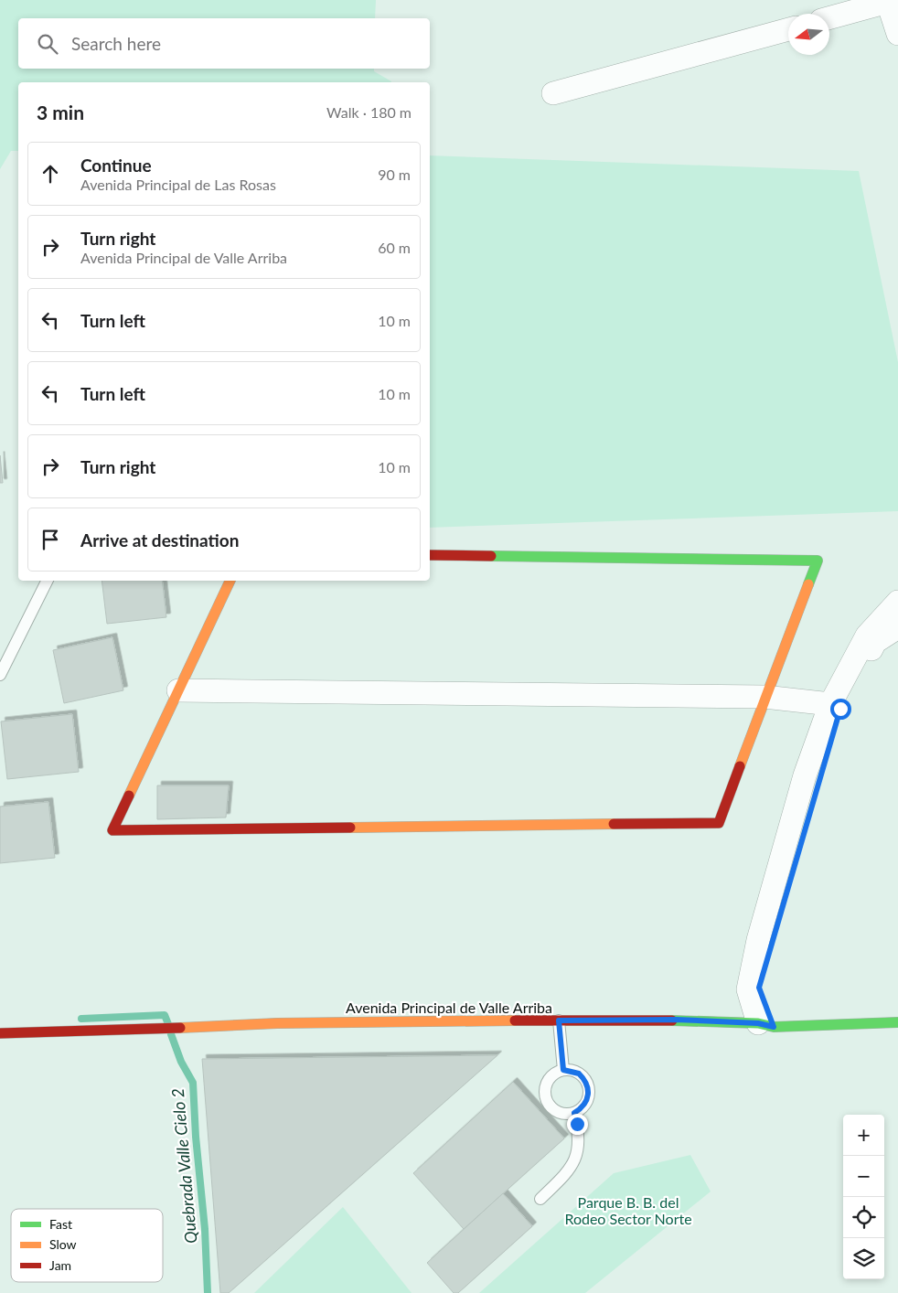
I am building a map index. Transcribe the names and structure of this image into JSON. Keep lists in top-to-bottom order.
{
  "streets": {
    "street": ["Avenida Principal de Valle Arriba"]
  },
  "water": ["Quebrada Valle Cielo 2"],
  "parks": ["Parque B. B. del Rodeo Sector Norte"],
  "legend": ["Fast", "Slow", "Jam"],
  "north": "left",
  "page": {
    "search": "Search here",
    "heading": ["3 min", "Walk · 180 m"],
    "list": [
      ["Continue", "Avenida Principal de Las Rosas", "90 m"],
      ["Turn right", "Avenida Principal de Valle Arriba", "60 m"],
      ["Turn left", "10 m"],
      ["Turn left", "10 m"],
      ["Turn right", "10 m"],
      "Arrive at destination"
    ],
    "map_buttons": ["+", "−"]
  }
}
